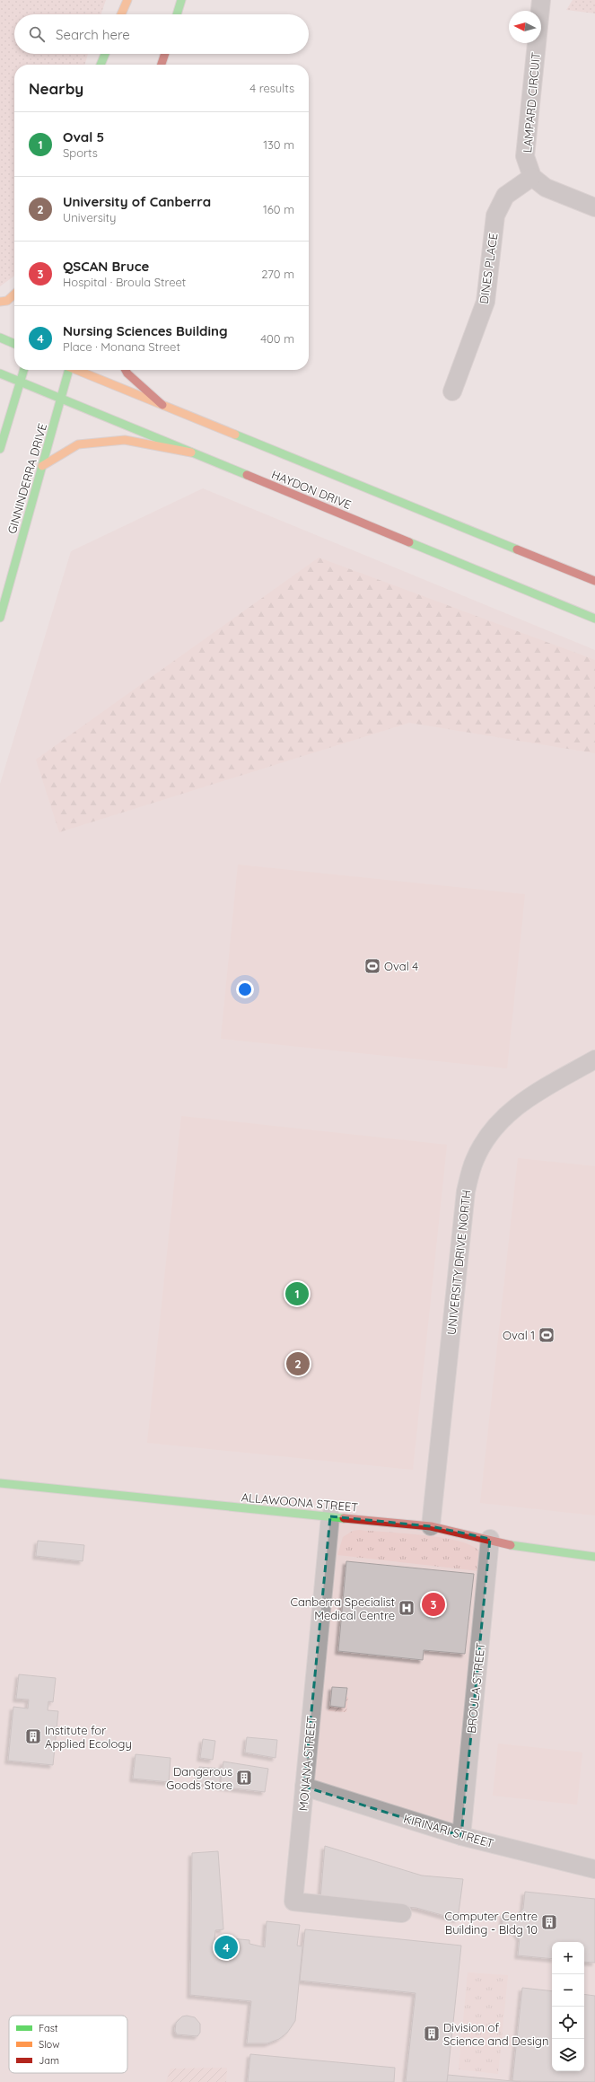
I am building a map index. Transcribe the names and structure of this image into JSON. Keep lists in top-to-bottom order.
{
  "streets": {
    "main road": ["GINNINDERRA DRIVE", "HAYDON DRIVE", "ALLAWOONA STREET"],
    "street": [
      "LAMPARD CIRCUIT",
      "DINES PLACE",
      "UNIVERSITY DRIVE NORTH",
      "BROULA STREET",
      "MONANA STREET",
      "KIRINARI STREET"
    ]
  },
  "crossings": [
    ["LAMPARD CIRCUIT", "DINES PLACE"],
    ["GINNINDERRA DRIVE", "HAYDON DRIVE"],
    ["UNIVERSITY DRIVE NORTH", "ALLAWOONA STREET"],
    ["ALLAWOONA STREET", "BROULA STREET"],
    ["ALLAWOONA STREET", "MONANA STREET"],
    ["BROULA STREET", "KIRINARI STREET"],
    ["MONANA STREET", "KIRINARI STREET"]
  ],
  "places": {
    "sports": ["Oval 4", "Oval 1"],
    "hospital": ["Canberra Specialist Medical Centre"],
    "building": [
      "Institute for Applied Ecology",
      "Dangerous Goods Store",
      "Computer Centre Building - Bldg 10",
      "Division of Science and Design"
    ]
  },
  "legend": ["Fast", "Slow", "Jam"],
  "north": "left",
  "page": {
    "search": "Search here",
    "heading": ["Nearby", "4 results"],
    "list": [
      {
        "mark": "1",
        "name": "Oval 5",
        "note": "Sports",
        "value": "130 m"
      },
      {
        "mark": "2",
        "name": "University of Canberra",
        "note": "University",
        "value": "160 m"
      },
      {
        "mark": "3",
        "name": "QSCAN Bruce",
        "note": "Hospital · Broula Street",
        "value": "270 m"
      },
      {
        "mark": "4",
        "name": "Nursing Sciences Building",
        "note": "Place · Monana Street",
        "value": "400 m"
      }
    ],
    "pins": [
      "1",
      "2",
      "3",
      "4"
    ],
    "map_buttons": ["+", "−"]
  }
}
